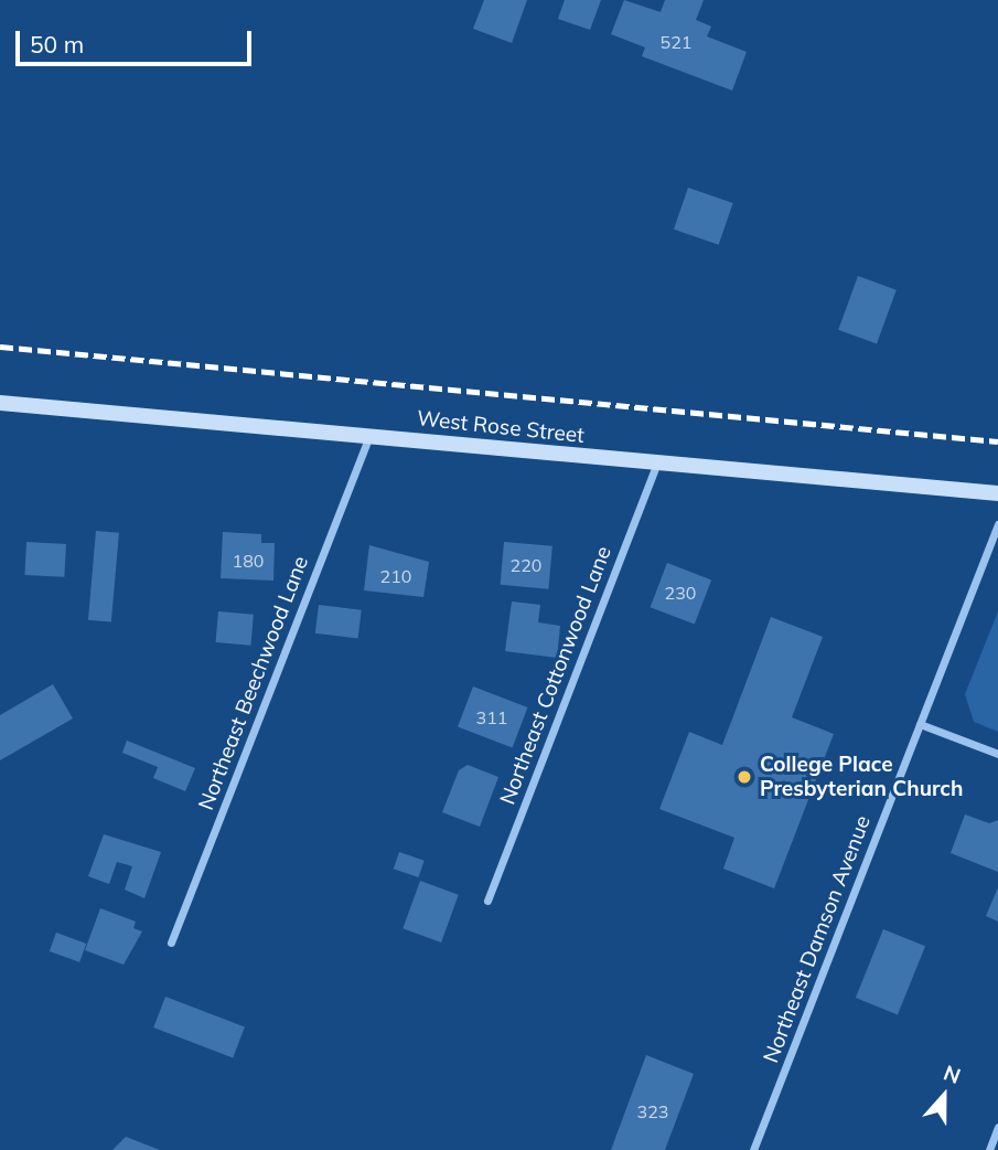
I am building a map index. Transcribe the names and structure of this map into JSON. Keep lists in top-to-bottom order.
{
  "streets": {
    "main road": ["West Rose Street"],
    "street": ["Northeast Cottonwood Lane", "Northeast Beechwood Lane", "Northeast Damson Avenue"]
  },
  "crossings": [
    ["West Rose Street", "Northeast Cottonwood Lane"],
    ["West Rose Street", "Northeast Beechwood Lane"]
  ],
  "places": ["College Place Presbyterian Church"],
  "house_numbers": [
    "521",
    "180",
    "220",
    "210",
    "230",
    "311",
    "323"
  ],
  "scale_bar": "50 m",
  "north": "top"
}
